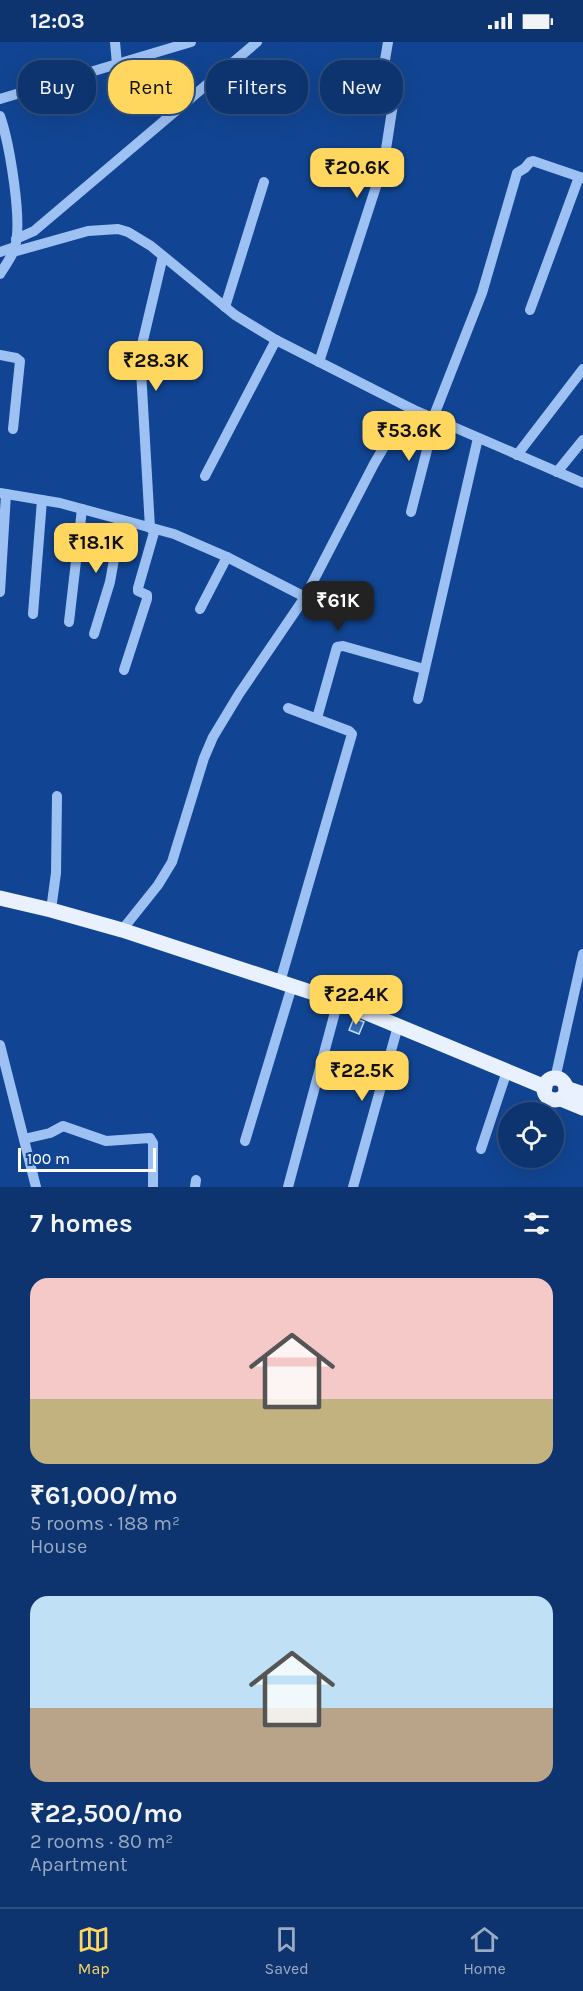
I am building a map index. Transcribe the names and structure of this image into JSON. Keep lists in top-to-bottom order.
{
  "scale_bar": "100 m",
  "page": {
    "status": "12:03",
    "chip": [
      "Buy",
      "Rent",
      "Filters",
      "New"
    ],
    "price": [
      "₹20.6K",
      "₹28.3K",
      "₹53.6K",
      "₹18.1K",
      "₹61K",
      "₹22.4K",
      "₹22.5K"
    ],
    "scale": "100 m",
    "heading": "7 homes",
    "list": [
      {
        "name": "₹61,000/mo",
        "note": "5 rooms · 188 m² · House"
      },
      {
        "name": "₹22,500/mo",
        "note": "2 rooms · 80 m² · Apartment"
      }
    ],
    "tabs": ["Map", "Saved", "Home"]
  }
}
